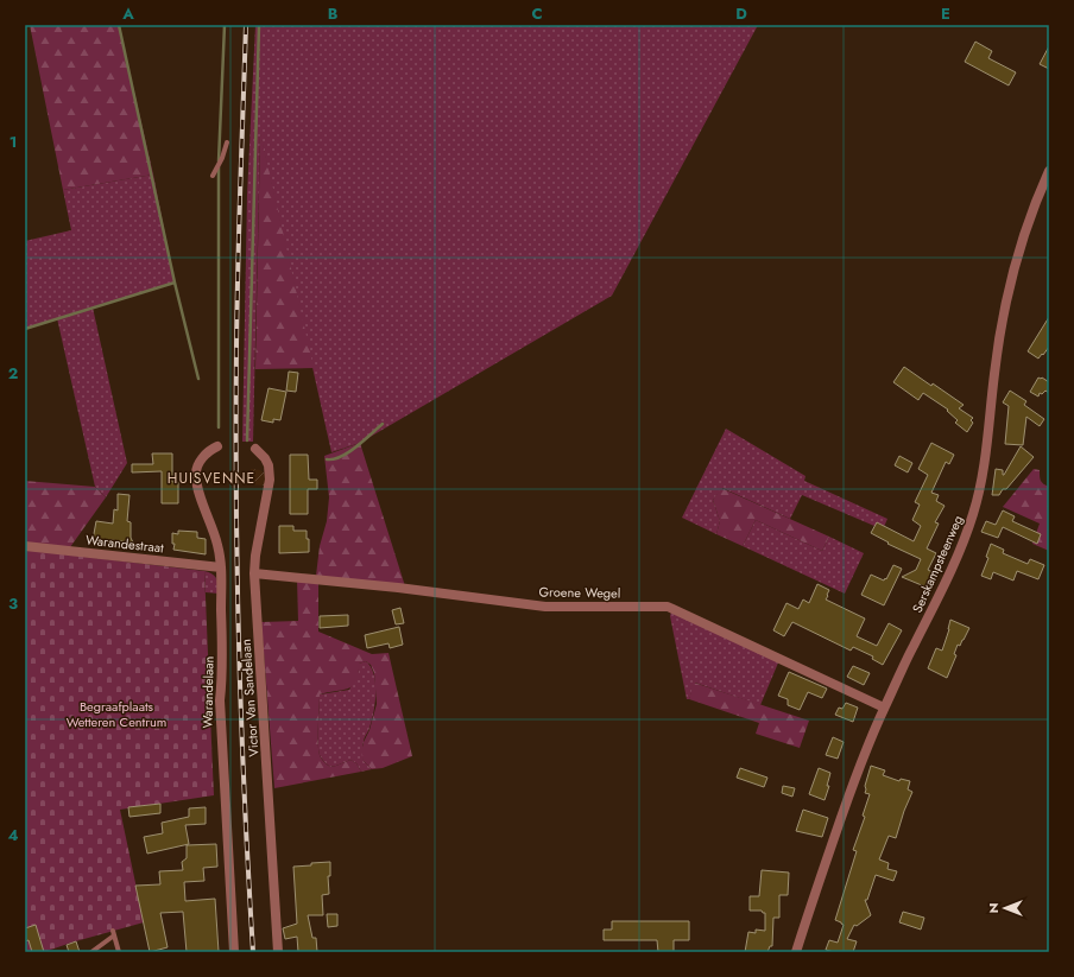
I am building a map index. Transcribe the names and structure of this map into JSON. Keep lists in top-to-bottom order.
{
  "streets": {
    "street": [
      "Warandestraat",
      "Serskampsteenweg",
      "Groene Wegel",
      "Warandelaan",
      "Victor Van Sandelaan"
    ]
  },
  "crossings": [
    ["Warandestraat", "Warandelaan"],
    ["Serskampsteenweg", "Groene Wegel"],
    ["Groene Wegel", "Victor Van Sandelaan"]
  ],
  "districts": ["HUISVENNE"],
  "parks": ["Begraafplaats Wetteren Centrum"],
  "north": "left",
  "grid": {
    "columns": [
      "A",
      "B",
      "C",
      "D",
      "E"
    ],
    "rows": [
      "1",
      "2",
      "3",
      "4"
    ]
  }
}
